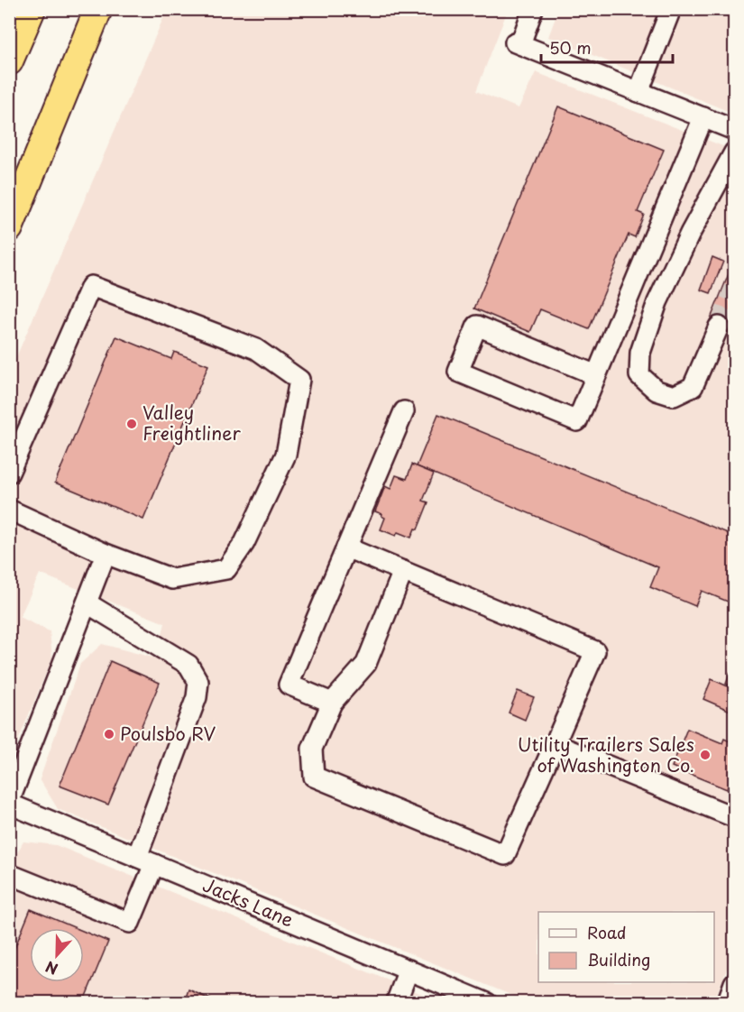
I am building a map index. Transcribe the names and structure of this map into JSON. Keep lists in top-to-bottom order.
{
  "streets": {
    "street": ["Jacks Lane"]
  },
  "places": ["Valley Freightliner", "Poulsbo RV", "Utility Trailers Sales of Washington Co."],
  "legend": ["Road", "Building"],
  "scale_bar": "50 m",
  "north": "bottom"
}
